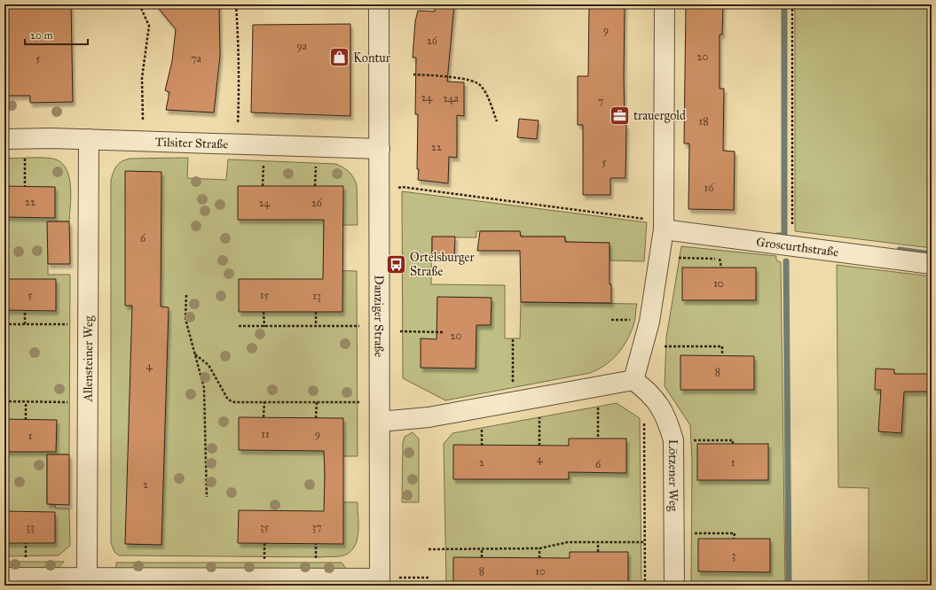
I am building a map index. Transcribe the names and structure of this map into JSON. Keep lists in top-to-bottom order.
{
  "streets": {
    "street": [
      "Tilsiter Straße",
      "Groscurthstraße",
      "Danziger Straße",
      "Allensteiner Weg",
      "Lötzener Weg"
    ]
  },
  "crossings": [
    ["Tilsiter Straße", "Danziger Straße"],
    ["Tilsiter Straße", "Allensteiner Weg"]
  ],
  "places": {
    "shop": ["Kontur"],
    "office": ["trauergold"],
    "bus stop": ["Ortelsburger Straße"]
  },
  "house_numbers": [
    "9",
    "26",
    "9a",
    "20",
    "5",
    "7a",
    "24",
    "24a",
    "7",
    "18",
    "22",
    "5",
    "16",
    "22",
    "24",
    "26",
    "6",
    "10",
    "5",
    "15",
    "13",
    "20",
    "4",
    "8",
    "11",
    "9",
    "1",
    "4",
    "2",
    "1",
    "6",
    "2",
    "33",
    "35",
    "37",
    "3",
    "8",
    "10"
  ],
  "scale_bar": "20 m"
}
